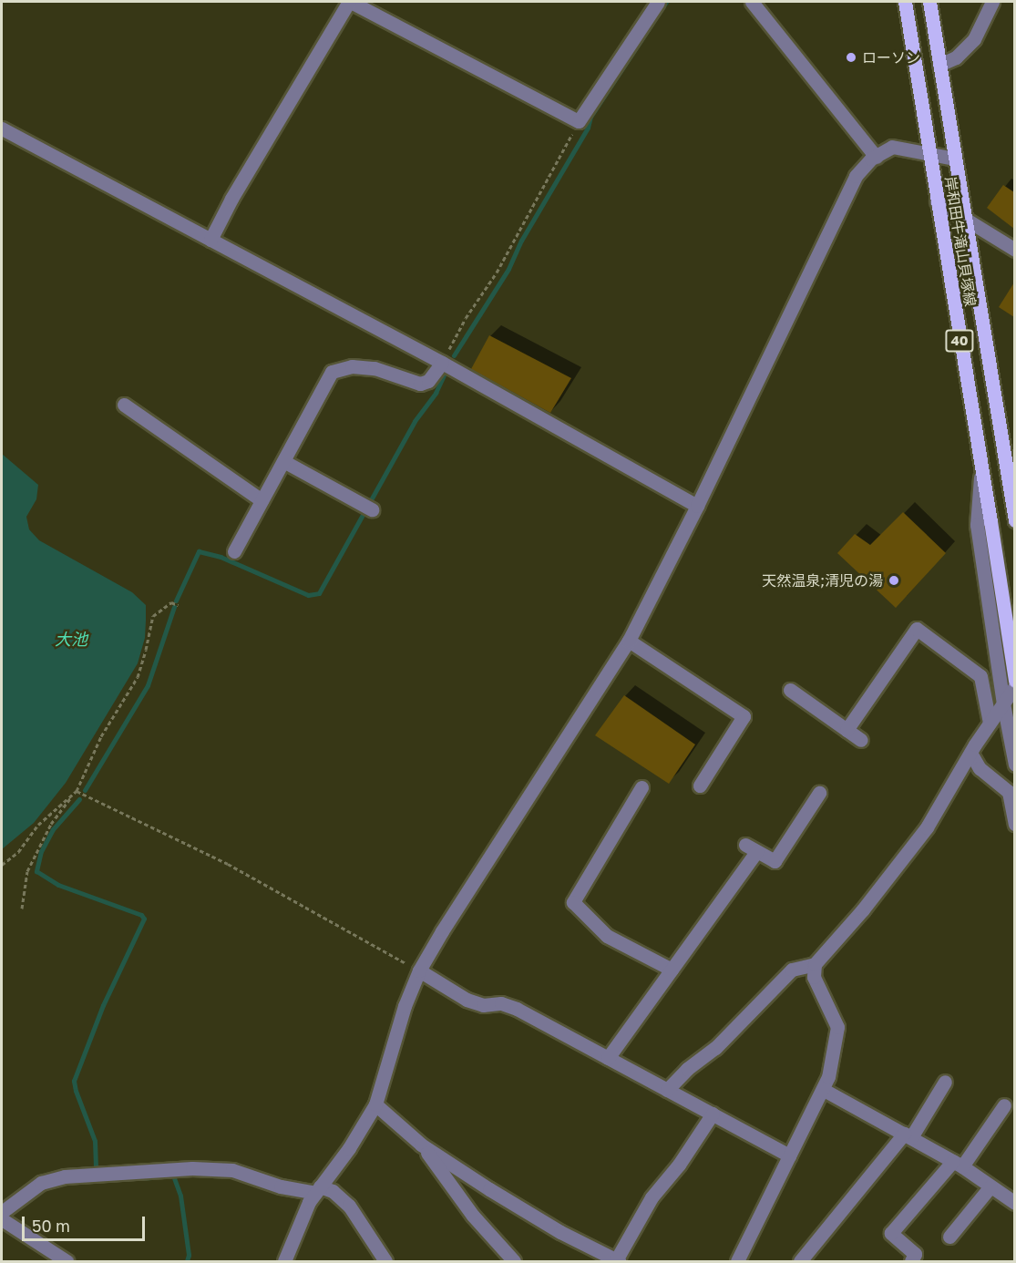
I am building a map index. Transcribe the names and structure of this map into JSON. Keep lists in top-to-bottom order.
{
  "streets": {
    "main road": ["岸和田牛滝山貝塚線", "40"]
  },
  "water": ["大池"],
  "places": ["ローソン", "天然温泉;清児の湯"],
  "scale_bar": "50 m"
}
